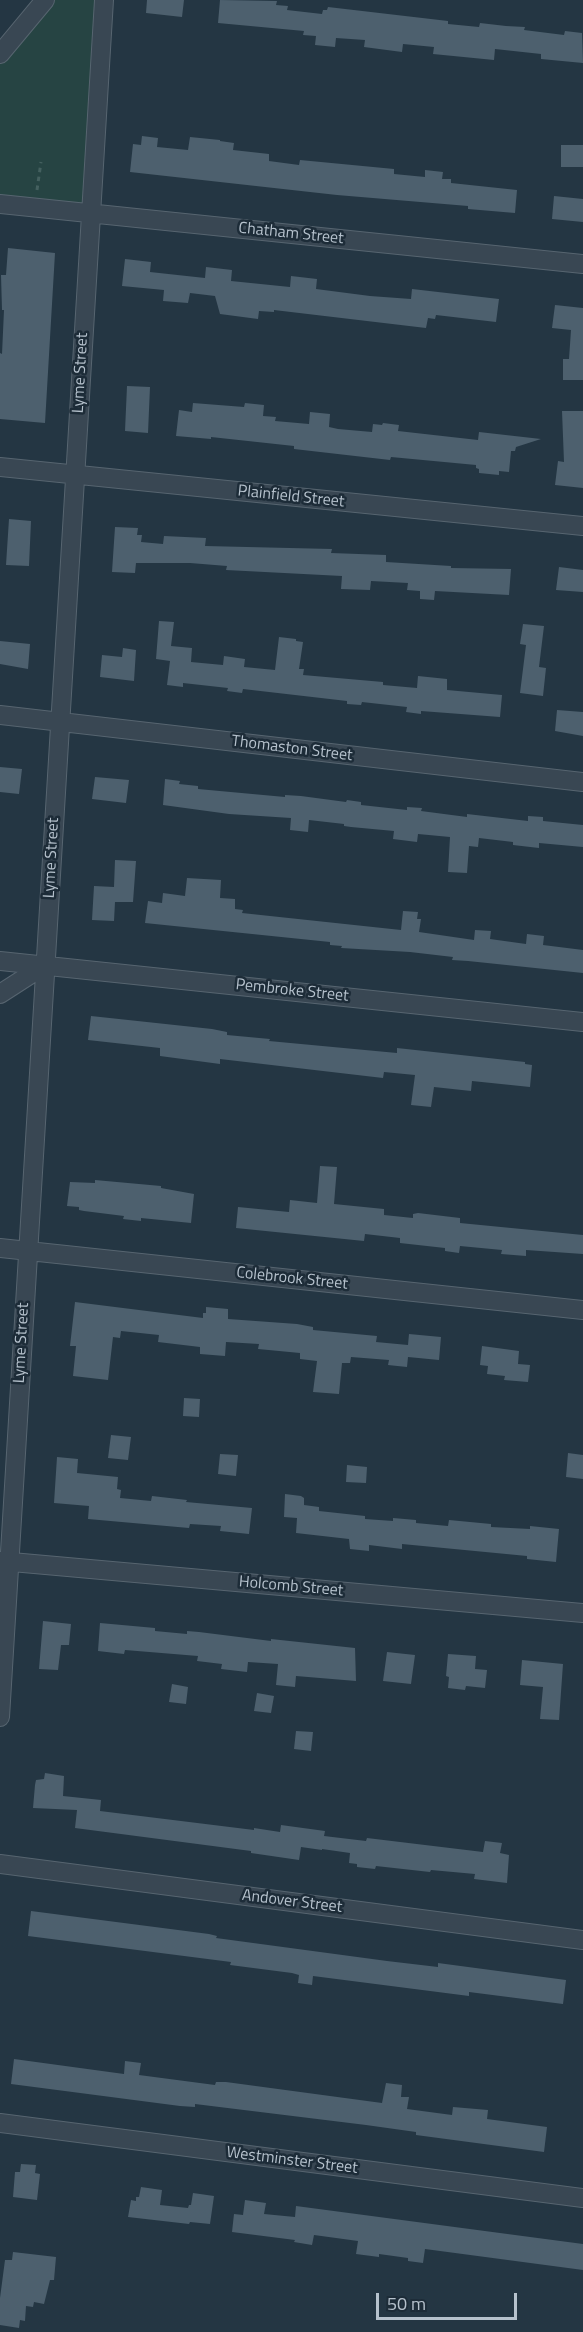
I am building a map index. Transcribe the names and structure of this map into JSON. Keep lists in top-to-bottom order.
{
  "streets": {
    "street": [
      "Chatham Street",
      "Lyme Street",
      "Plainfield Street",
      "Thomaston Street",
      "Pembroke Street",
      "Colebrook Street",
      "Holcomb Street",
      "Andover Street",
      "Westminster Street"
    ]
  },
  "crossings": [
    ["Chatham Street", "Lyme Street"],
    ["Lyme Street", "Plainfield Street"],
    ["Lyme Street", "Thomaston Street"],
    ["Lyme Street", "Pembroke Street"],
    ["Lyme Street", "Colebrook Street"],
    ["Lyme Street", "Holcomb Street"]
  ],
  "scale_bar": "50 m"
}
